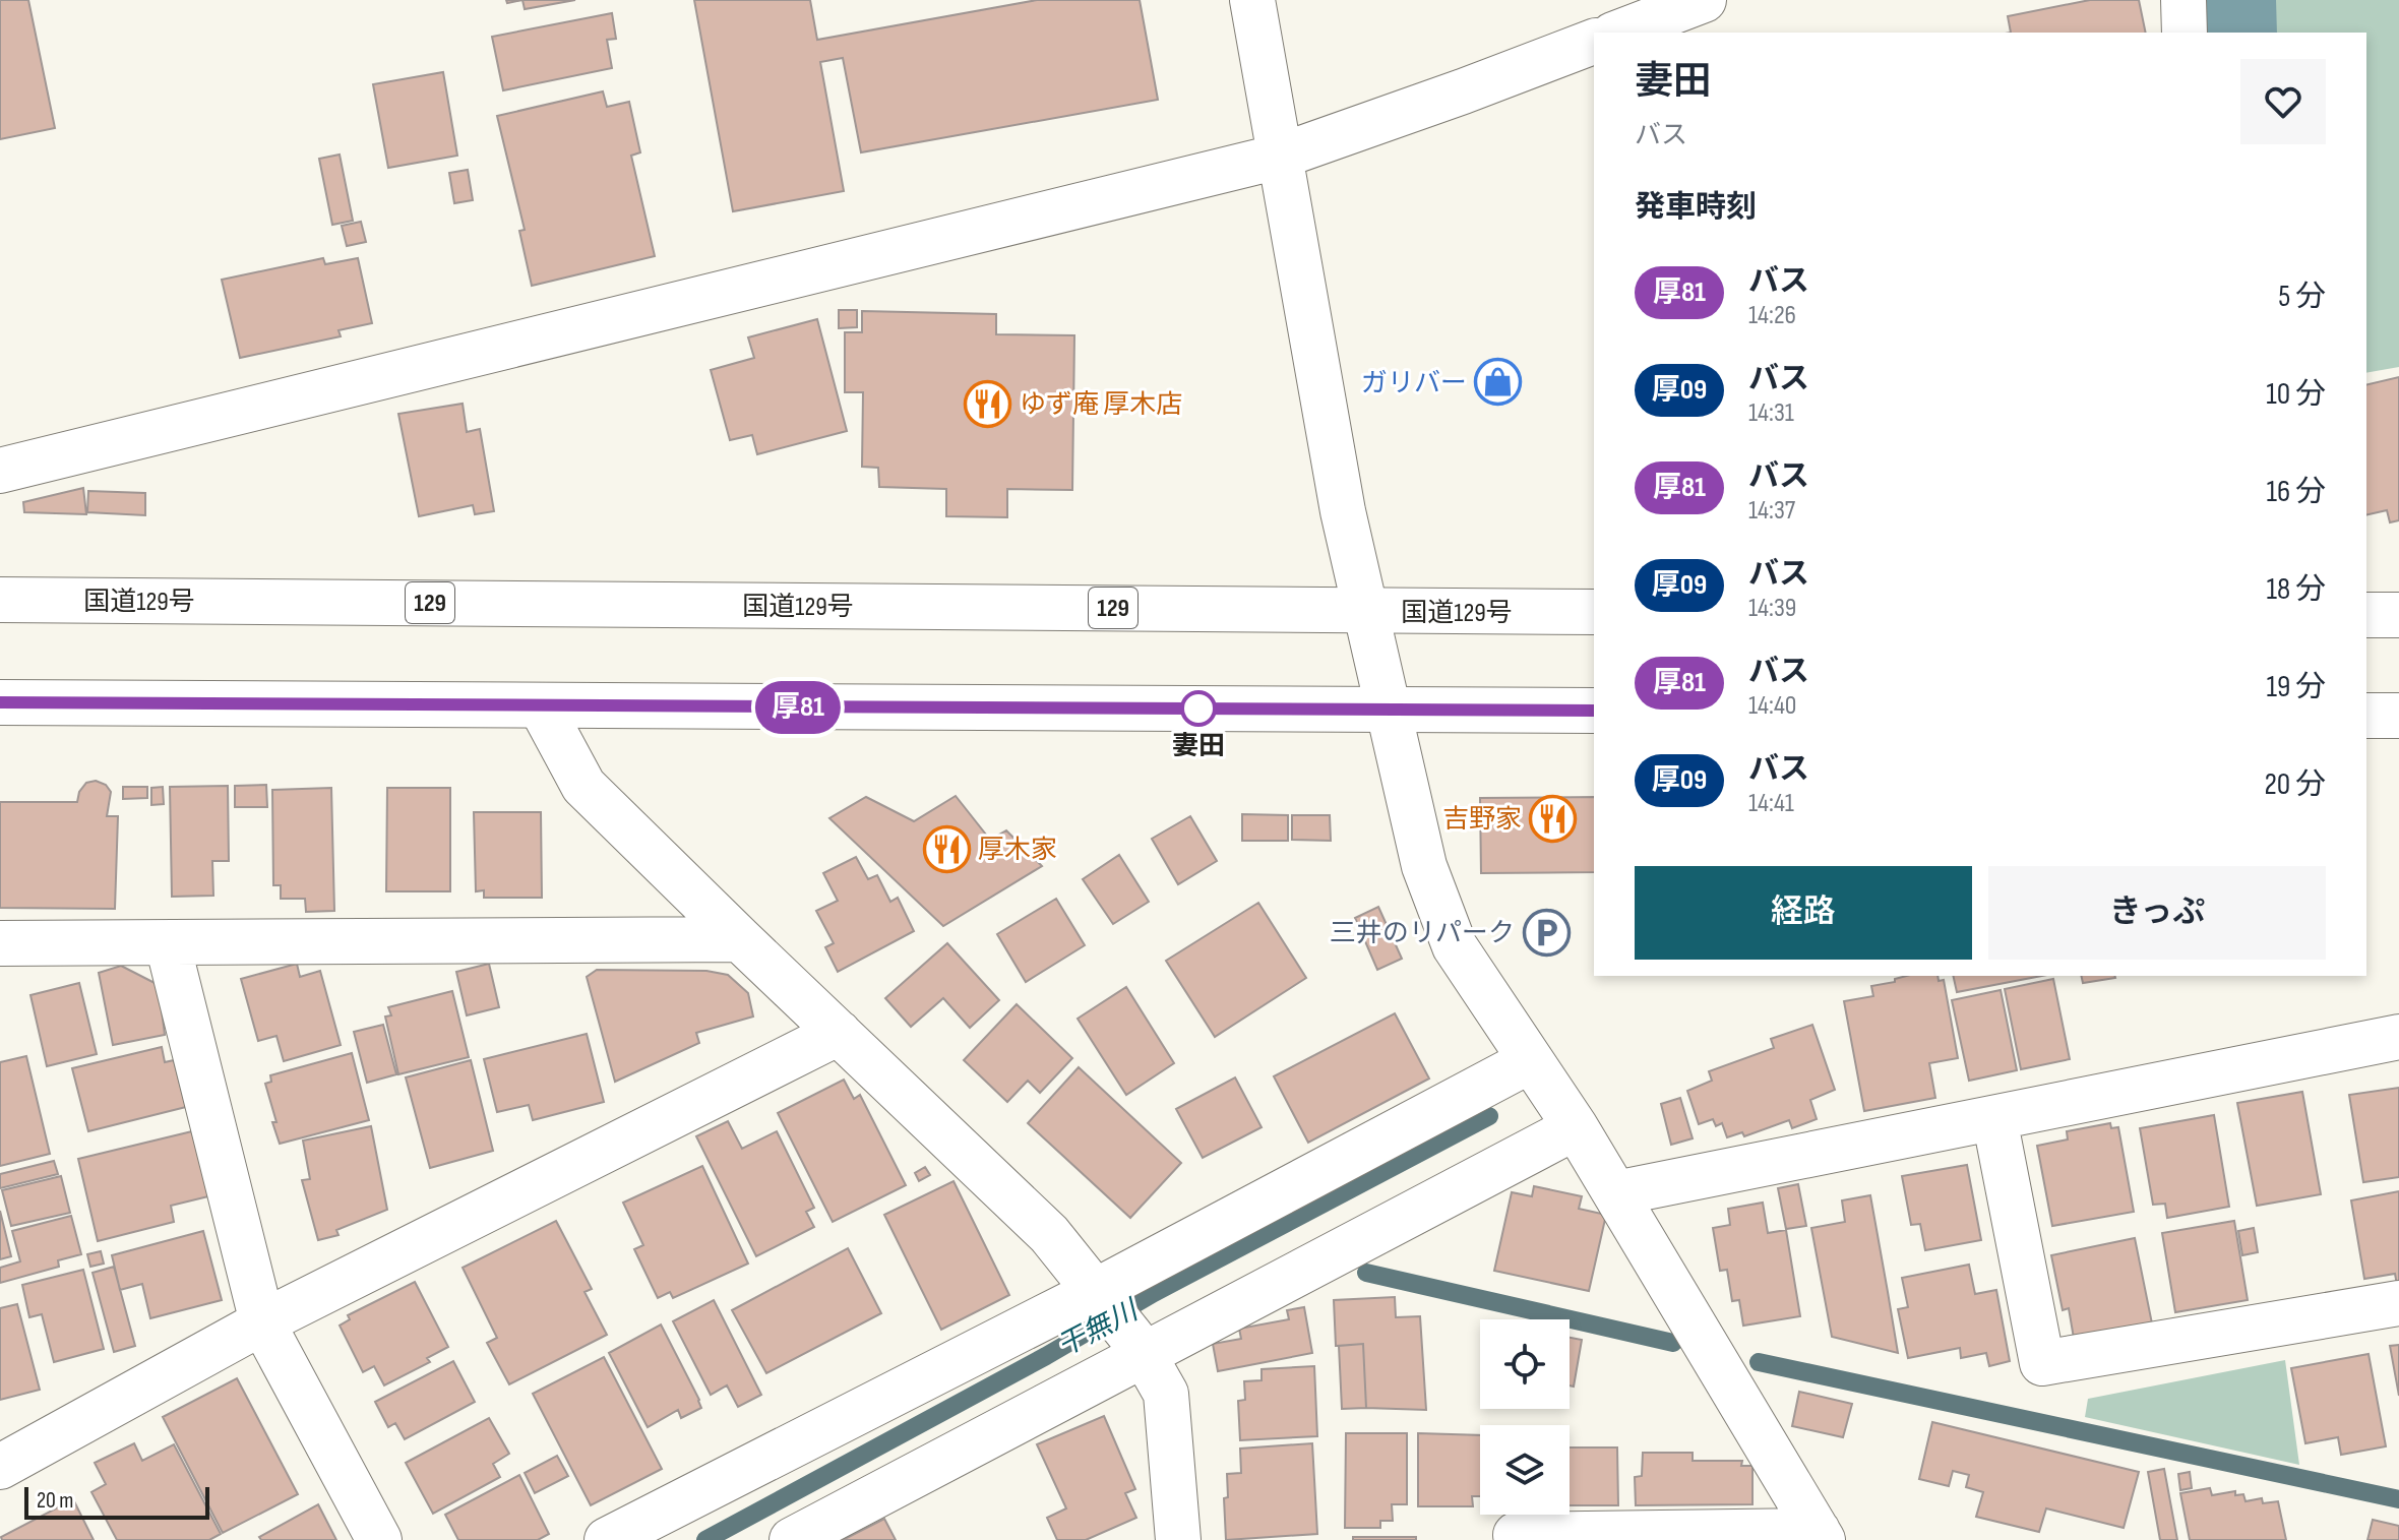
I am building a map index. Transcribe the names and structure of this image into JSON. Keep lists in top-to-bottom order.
{
  "streets": {
    "main road": ["国道129号", "129"]
  },
  "water": ["干無川"],
  "places": {
    "shop": ["ガリバー"],
    "restaurant": ["ゆず庵 厚木店", "吉野家", "厚木家"],
    "other": ["妻田"],
    "parking": ["三井のリパーク"]
  },
  "lines": ["bus line 厚81"],
  "scale_bar": "20 m",
  "page": {
    "on_map": "厚81",
    "heading": [
      ["妻田", "バス"],
      "発車時刻"
    ],
    "list": [
      {
        "mark": "厚81",
        "name": "バス",
        "note": "14:26",
        "value": "5 分"
      },
      {
        "mark": "厚09",
        "name": "バス",
        "note": "14:31",
        "value": "10 分"
      },
      {
        "mark": "厚81",
        "name": "バス",
        "note": "14:37",
        "value": "16 分"
      },
      {
        "mark": "厚09",
        "name": "バス",
        "note": "14:39",
        "value": "18 分"
      },
      {
        "mark": "厚81",
        "name": "バス",
        "note": "14:40",
        "value": "19 分"
      },
      {
        "mark": "厚09",
        "name": "バス",
        "note": "14:41",
        "value": "20 分"
      }
    ],
    "buttons": ["経路", "きっぷ"],
    "scale": "20 m"
  }
}
